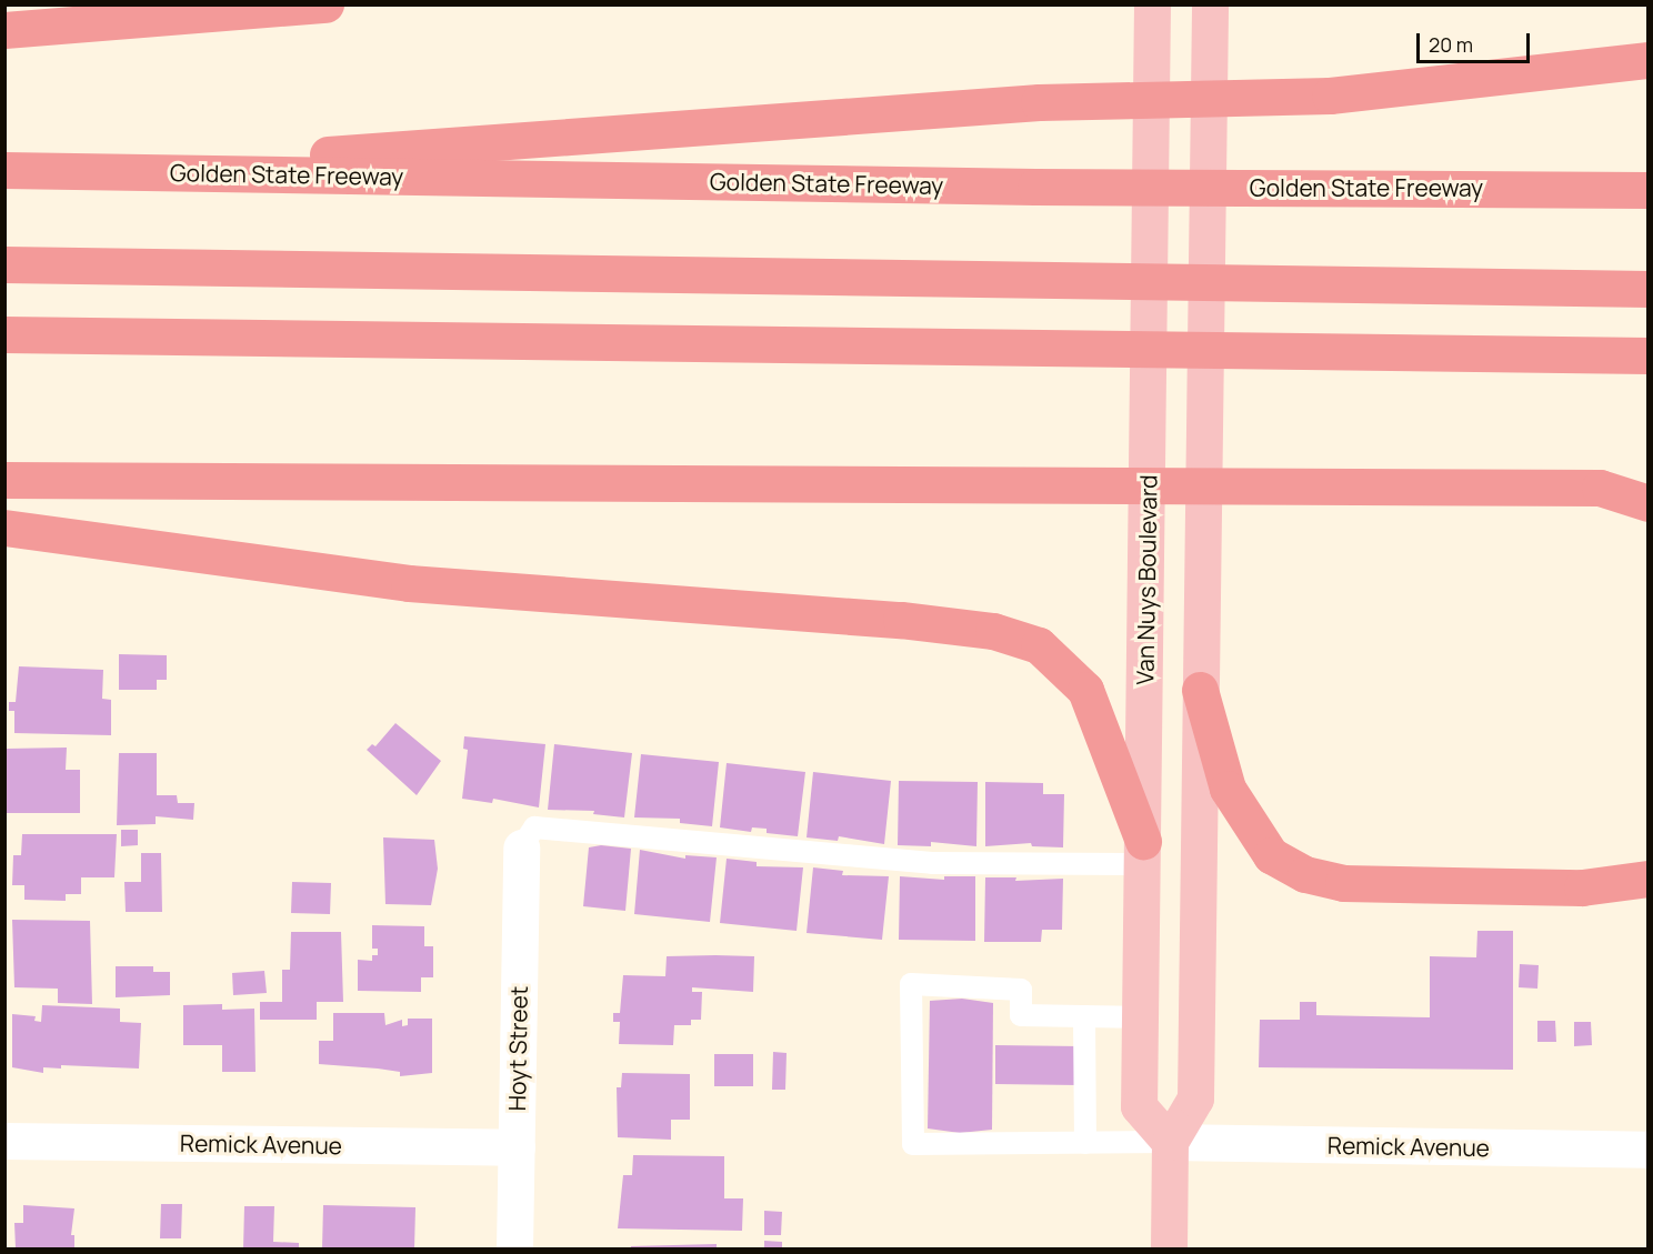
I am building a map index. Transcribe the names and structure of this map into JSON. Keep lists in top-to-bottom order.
{
  "streets": {
    "highway": ["Golden State Freeway"],
    "main road": ["Van Nuys Boulevard"],
    "street": ["Hoyt Street", "Remick Avenue"]
  },
  "crossings": [
    ["Van Nuys Boulevard", "Remick Avenue"],
    ["Hoyt Street", "Remick Avenue"]
  ],
  "scale_bar": "20 m"
}
